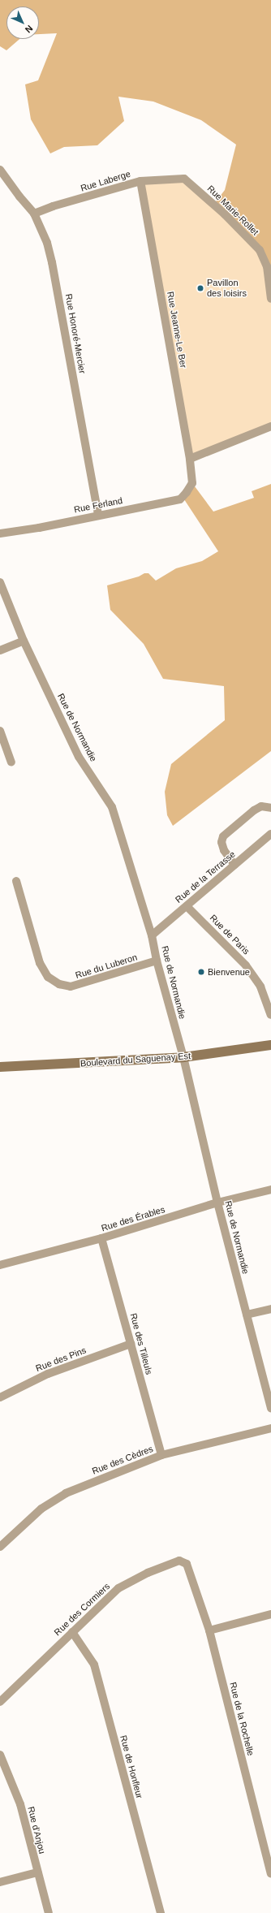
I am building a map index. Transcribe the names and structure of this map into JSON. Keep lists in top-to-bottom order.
{
  "streets": {
    "main road": ["Boulevard du Saguenay Est"],
    "street": [
      "Rue Laberge",
      "Rue Marie-Rollet",
      "Rue Jeanne-Le Ber",
      "Rue Honoré-Mercier",
      "Rue Ferland",
      "Rue de Normandie",
      "Rue de la Terrasse",
      "Rue de Paris",
      "Rue du Luberon",
      "Rue des Érables",
      "Rue des Tilleuls",
      "Rue des Pins",
      "Rue des Cèdres",
      "Rue des Cormiers",
      "Rue de la Rochelle",
      "Rue de Honfleur",
      "Rue d'Anjou"
    ]
  },
  "crossings": [
    ["Rue Laberge", "Rue Marie-Rollet"],
    ["Rue Laberge", "Rue Jeanne-Le Ber"],
    ["Rue Laberge", "Rue Honoré-Mercier"],
    ["Rue Jeanne-Le Ber", "Rue Ferland"],
    ["Rue Honoré-Mercier", "Rue Ferland"],
    ["Rue de Normandie", "Rue de la Terrasse"],
    ["Rue de Normandie", "Rue du Luberon"],
    ["Rue de Normandie", "Boulevard du Saguenay Est"],
    ["Rue de Normandie", "Rue des Érables"],
    ["Rue de la Terrasse", "Rue de Paris"],
    ["Rue des Érables", "Rue des Tilleuls"],
    ["Rue des Tilleuls", "Rue des Pins"],
    ["Rue des Tilleuls", "Rue des Cèdres"],
    ["Rue des Cormiers", "Rue de la Rochelle"],
    ["Rue des Cormiers", "Rue de Honfleur"]
  ],
  "places": ["Pavillon des loisirs", "Bienvenue"],
  "north": "bottom right"
}
